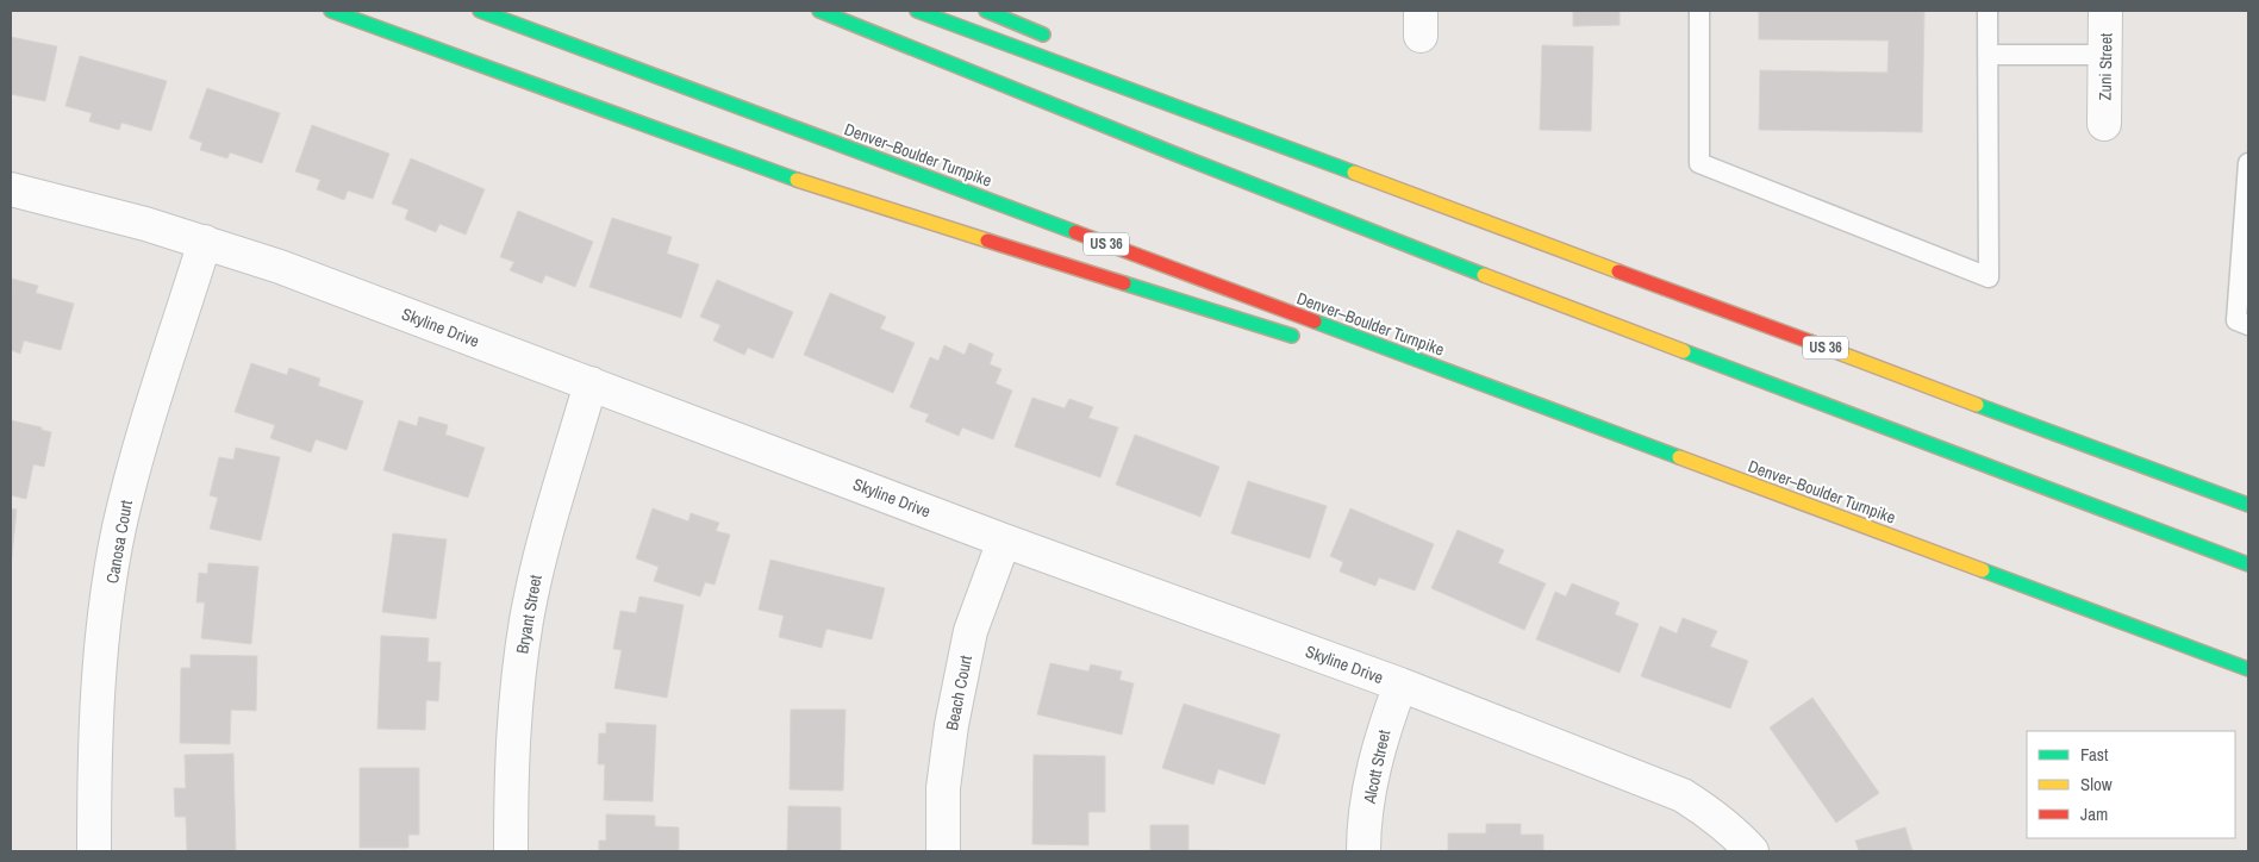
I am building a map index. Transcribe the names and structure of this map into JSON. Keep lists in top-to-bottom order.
{
  "streets": {
    "highway": ["Denver–Boulder Turnpike", "US 36"],
    "street": [
      "Zuni Street",
      "Skyline Drive",
      "Canosa Court",
      "Bryant Street",
      "Beach Court",
      "Alcott Street"
    ]
  },
  "crossings": [
    ["Skyline Drive", "Canosa Court"],
    ["Skyline Drive", "Bryant Street"],
    ["Skyline Drive", "Beach Court"],
    ["Skyline Drive", "Alcott Street"]
  ],
  "legend": ["Fast", "Slow", "Jam"]
}
